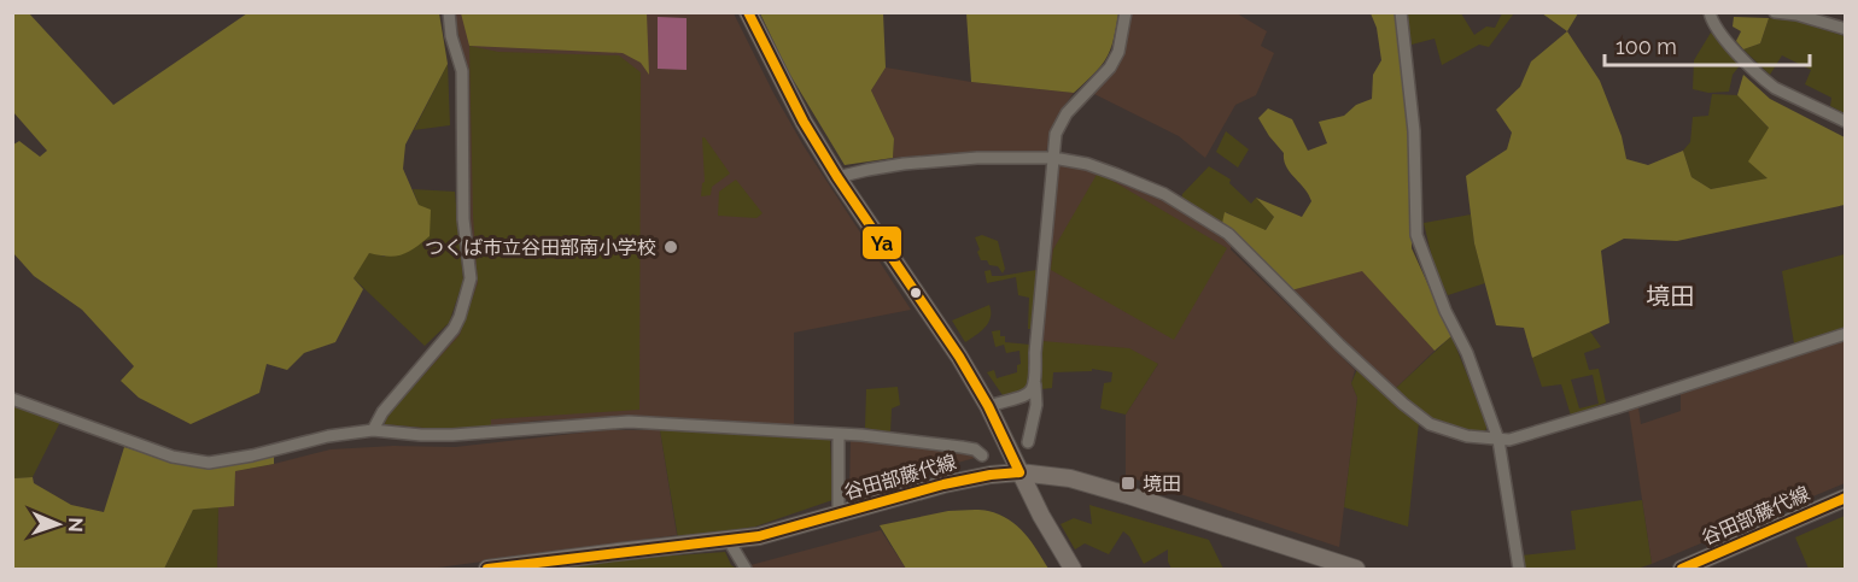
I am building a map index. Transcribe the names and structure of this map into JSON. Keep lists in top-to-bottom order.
{
  "streets": {
    "main road": ["谷田部藤代線"]
  },
  "districts": ["境田"],
  "places": {
    "other": ["つくば市立谷田部南小学校"],
    "transit": ["境田"]
  },
  "lines": ["transit line Ya"],
  "scale_bar": "100 m",
  "north": "right"
}
